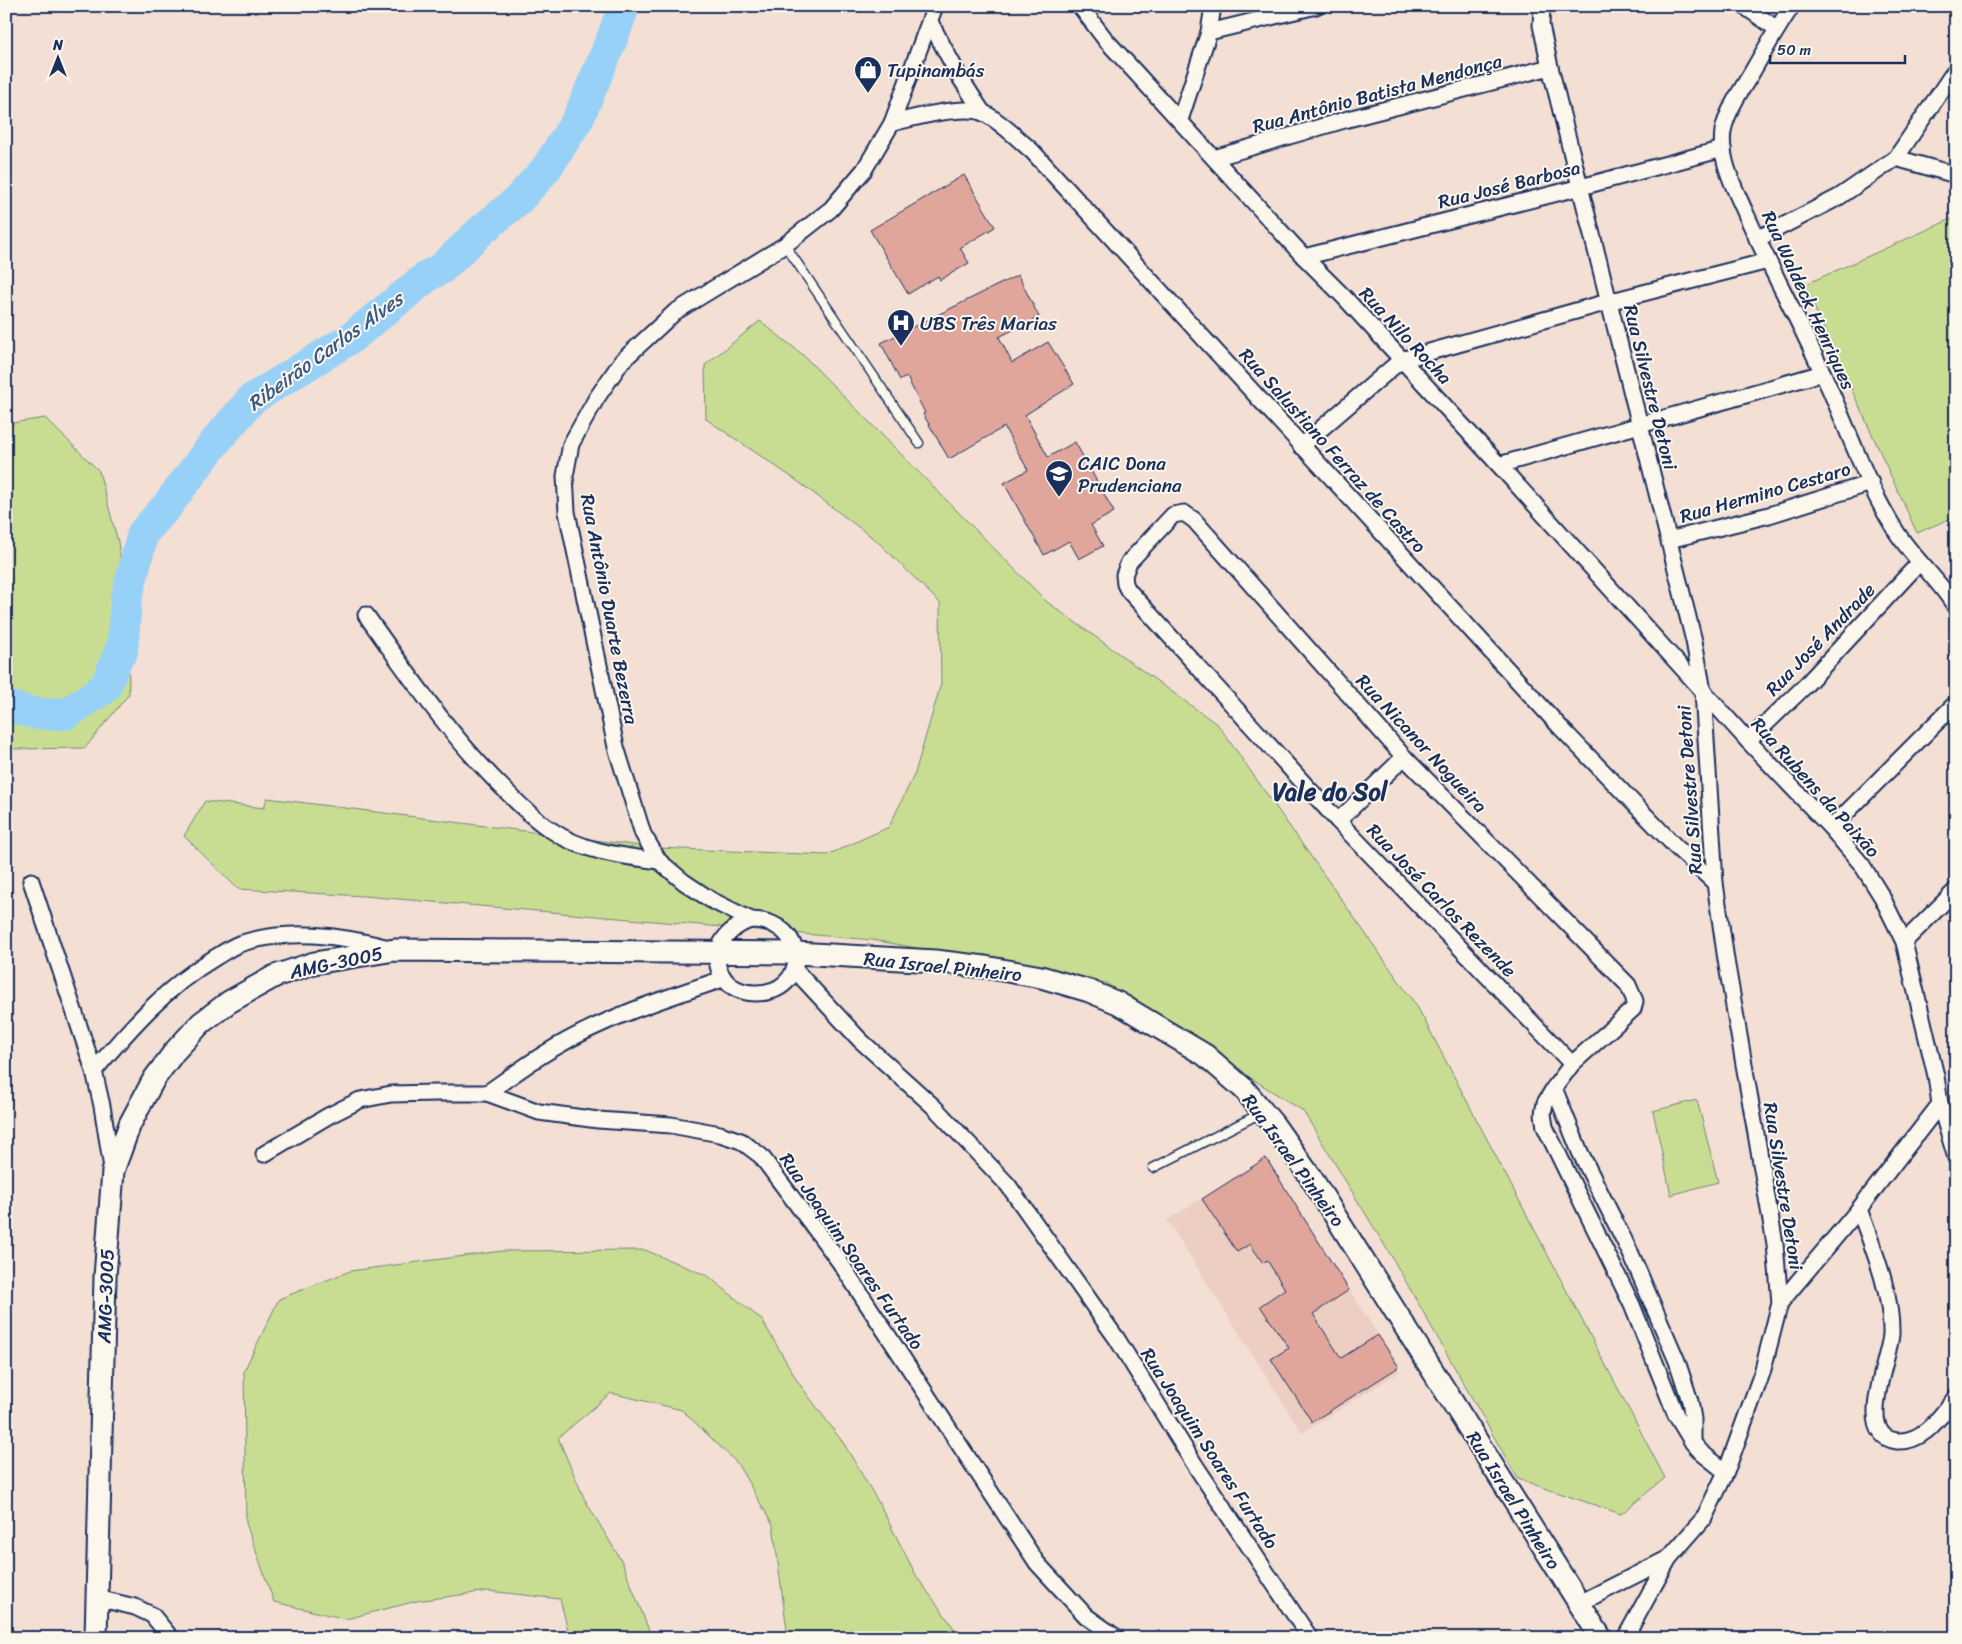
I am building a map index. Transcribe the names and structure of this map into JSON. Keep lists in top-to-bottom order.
{
  "streets": {
    "main road": ["AMG-3005", "Rua Israel Pinheiro"],
    "street": [
      "Rua Antônio Batista Mendonça",
      "Rua José Barbosa",
      "Rua Waldeck Henriques",
      "Rua Nilo Rocha",
      "Rua Silvestre Detoni",
      "Rua Salustiano Ferraz de Castro",
      "Rua Hermino Cestaro",
      "Rua Antônio Duarte Bezerra",
      "Rua José Andrade",
      "Rua Nicanor Nogueira",
      "Rua Rubens da Paixão",
      "Rua José Carlos Rezende",
      "Rua Joaquim Soares Furtado"
    ]
  },
  "crossings": [
    ["Rua Antônio Batista Mendonça", "Rua Nilo Rocha"],
    ["Rua Antônio Batista Mendonça", "Rua Silvestre Detoni"],
    ["Rua José Barbosa", "Rua Waldeck Henriques"],
    ["Rua José Barbosa", "Rua Nilo Rocha"],
    ["Rua José Barbosa", "Rua Silvestre Detoni"],
    ["Rua Waldeck Henriques", "Rua Hermino Cestaro"],
    ["Rua Waldeck Henriques", "Rua José Andrade"],
    ["Rua Nilo Rocha", "Rua Silvestre Detoni"],
    ["Rua Nilo Rocha", "Rua Rubens da Paixão"],
    ["Rua Silvestre Detoni", "Rua Salustiano Ferraz de Castro"],
    ["Rua Silvestre Detoni", "Rua Hermino Cestaro"],
    ["Rua Silvestre Detoni", "Rua Rubens da Paixão"],
    ["Rua Silvestre Detoni", "Rua Israel Pinheiro"],
    ["Rua Antônio Duarte Bezerra", "Rua Joaquim Soares Furtado"],
    ["Rua José Andrade", "Rua Rubens da Paixão"],
    ["Rua Nicanor Nogueira", "Rua José Carlos Rezende"],
    ["AMG-3005", "Rua Israel Pinheiro"],
    ["AMG-3005", "Rua Joaquim Soares Furtado"],
    ["Rua Israel Pinheiro", "Rua Joaquim Soares Furtado"]
  ],
  "districts": ["Vale do Sol"],
  "water": ["Ribeirão Carlos Alves"],
  "places": {
    "shop": ["Tupinambás"],
    "hospital": ["UBS Três Marias"],
    "school or university": ["CAIC Dona Prudenciana"]
  },
  "scale_bar": "50 m",
  "north": "top"
}
